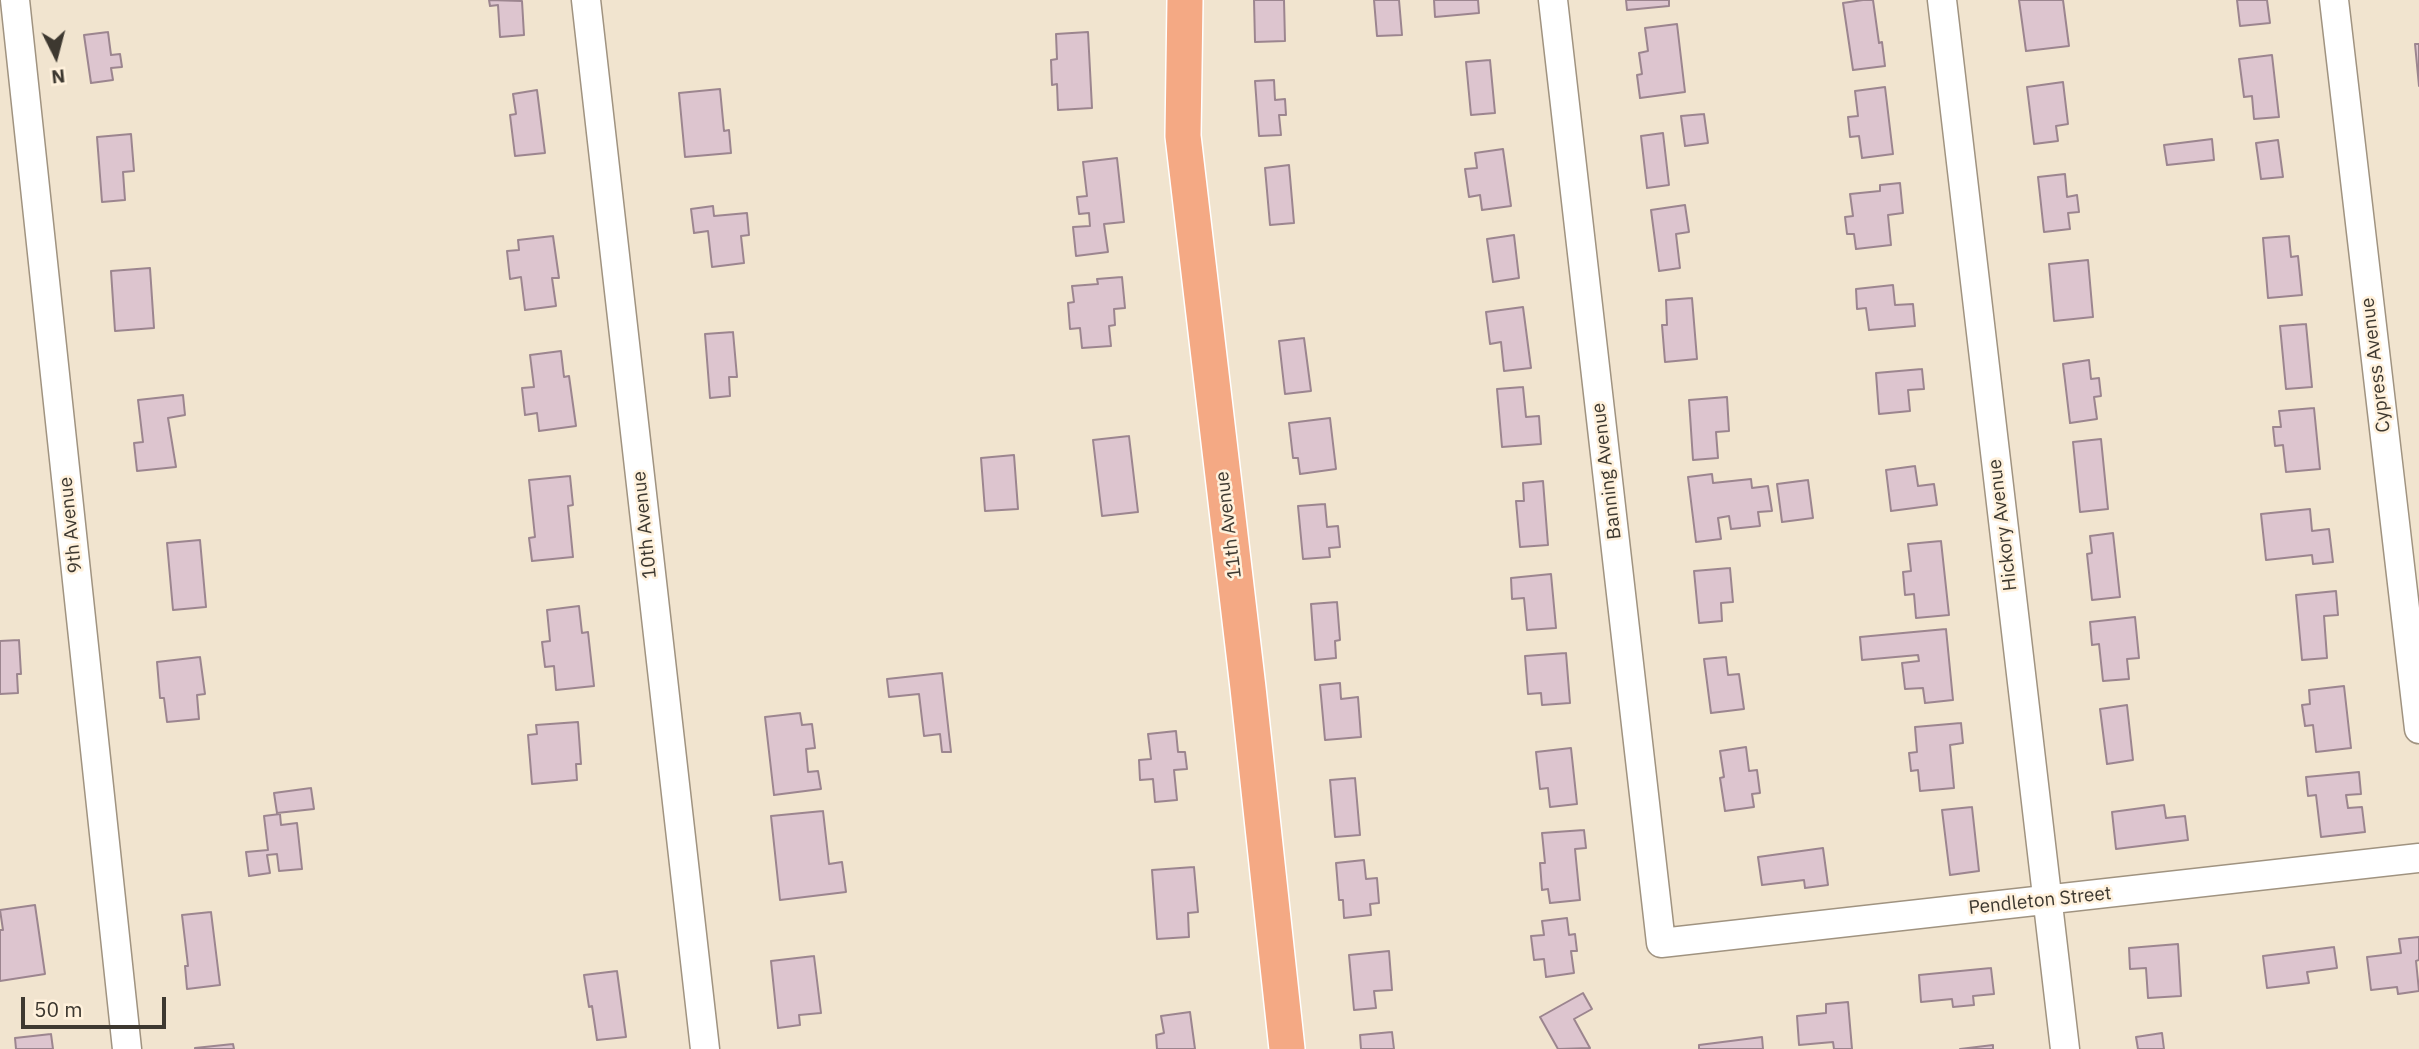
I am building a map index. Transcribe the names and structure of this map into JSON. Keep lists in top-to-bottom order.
{
  "streets": {
    "main road": ["11th Avenue"],
    "street": [
      "Cypress Avenue",
      "Banning Avenue",
      "9th Avenue",
      "10th Avenue",
      "Hickory Avenue",
      "Pendleton Street"
    ]
  },
  "crossings": [
    ["Banning Avenue", "Pendleton Street"],
    ["Hickory Avenue", "Pendleton Street"]
  ],
  "scale_bar": "50 m",
  "north": "bottom"
}
